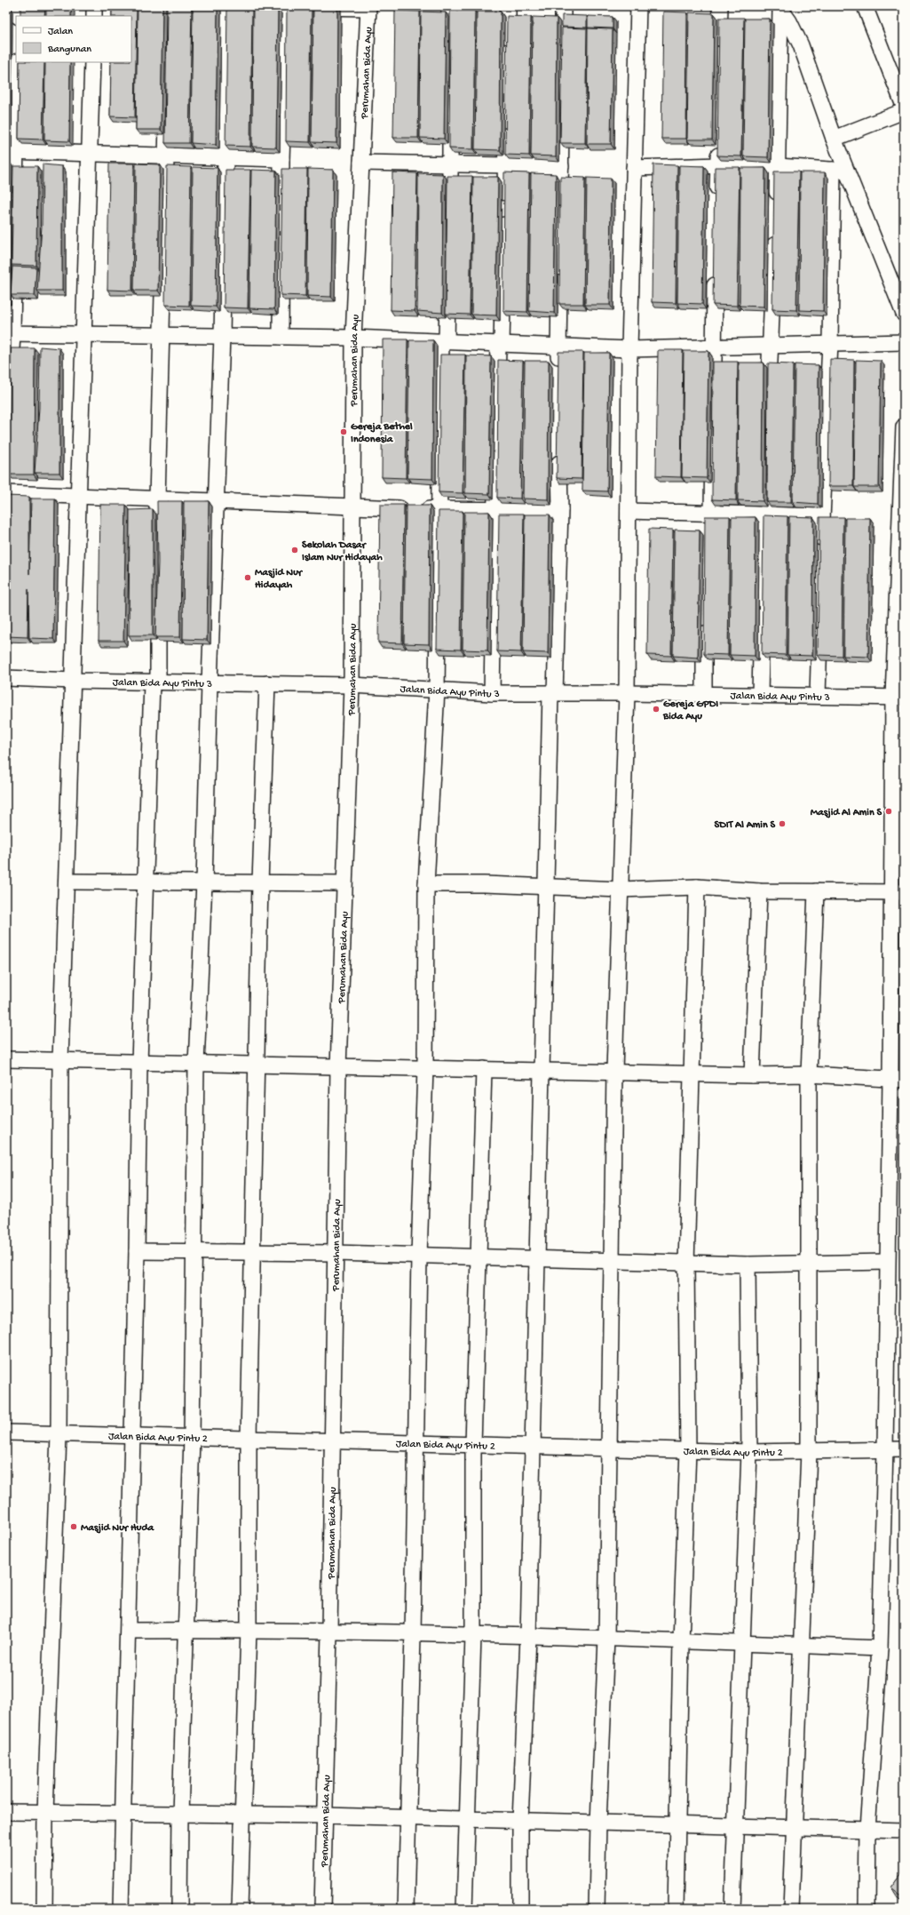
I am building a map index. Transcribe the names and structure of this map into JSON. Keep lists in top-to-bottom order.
{
  "streets": {
    "street": ["Perumahan Bida Ayu", "Jalan Bida Ayu Pintu 3", "Jalan Bida Ayu Pintu 2"]
  },
  "crossings": [
    ["Perumahan Bida Ayu", "Jalan Bida Ayu Pintu 3"],
    ["Perumahan Bida Ayu", "Jalan Bida Ayu Pintu 2"]
  ],
  "places": [
    "Gereja Bethel Indonesia",
    "Sekolah Dasar Islam Nur Hidayah",
    "Masjid Nur Hidayah",
    "Gereja GPDI Bida Ayu",
    "Masjid Al Amin S",
    "SDIT Al Amin S",
    "Masjid Nur Huda"
  ],
  "legend": ["Jalan", "Bangunan"]
}
